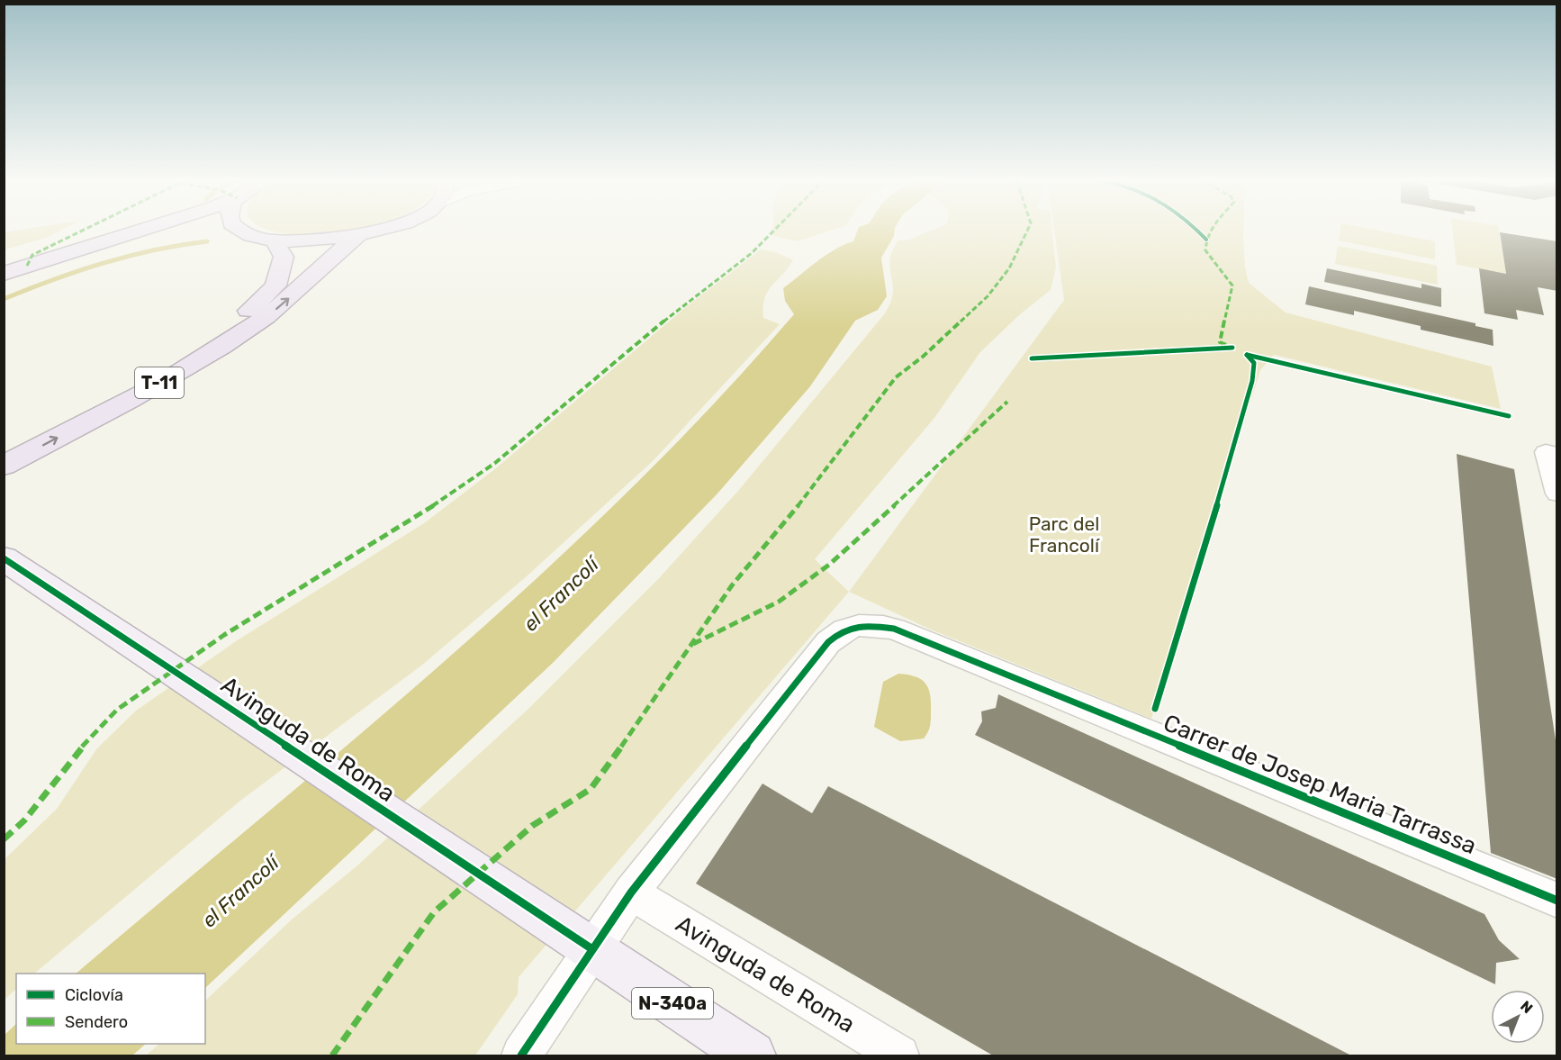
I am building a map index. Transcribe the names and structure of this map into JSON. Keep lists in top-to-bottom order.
{
  "streets": {
    "highway": ["T-11"],
    "main road": ["Avinguda de Roma", "N-340a"],
    "street": ["Carrer de Josep Maria Tarrassa"]
  },
  "crossings": [
    ["Avinguda de Roma", "Carrer de Josep Maria Tarrassa"]
  ],
  "water": ["el Francolí"],
  "parks": ["Parc del Francolí"],
  "legend": ["Ciclovía", "Sendero"],
  "north": "top right"
}
